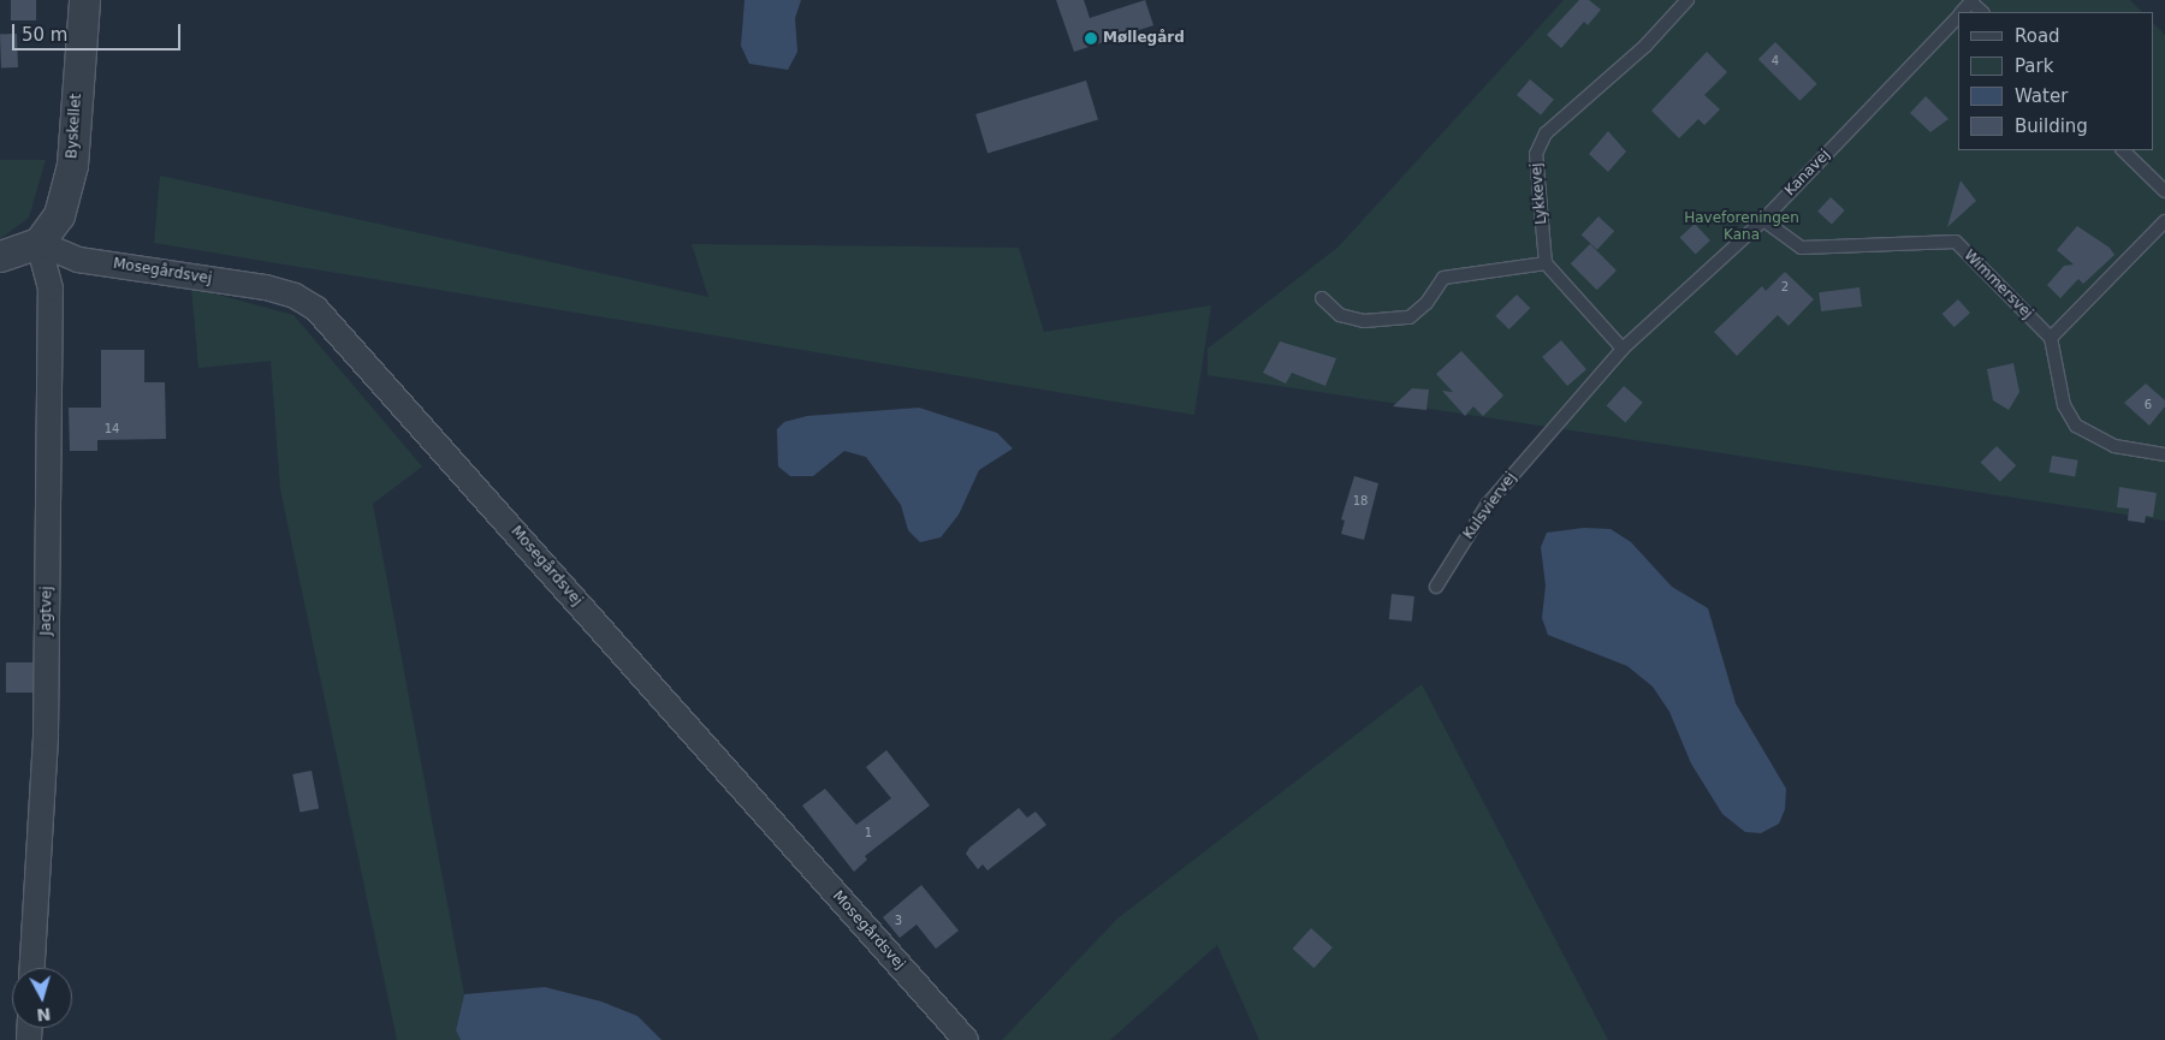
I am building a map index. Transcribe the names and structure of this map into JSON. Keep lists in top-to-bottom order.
{
  "streets": {
    "street": ["Byskellet", "Mosegårdsvej", "Jagtvej"],
    "lane": [
      "Kanavej",
      "Lykkevej",
      "Wimmersvej",
      "Kulsviervej"
    ]
  },
  "crossings": [
    ["Byskellet", "Mosegårdsvej"],
    ["Byskellet", "Jagtvej"],
    ["Kanavej", "Wimmersvej"],
    ["Kanavej", "Kulsviervej"],
    ["Mosegårdsvej", "Jagtvej"]
  ],
  "parks": ["Haveforeningen Kana"],
  "places": ["Møllegård"],
  "house_numbers": [
    "4",
    "2",
    "6",
    "14",
    "18",
    "1",
    "3"
  ],
  "legend": [
    "Road",
    "Park",
    "Water",
    "Building"
  ],
  "scale_bar": "50 m",
  "north": "bottom"
}
